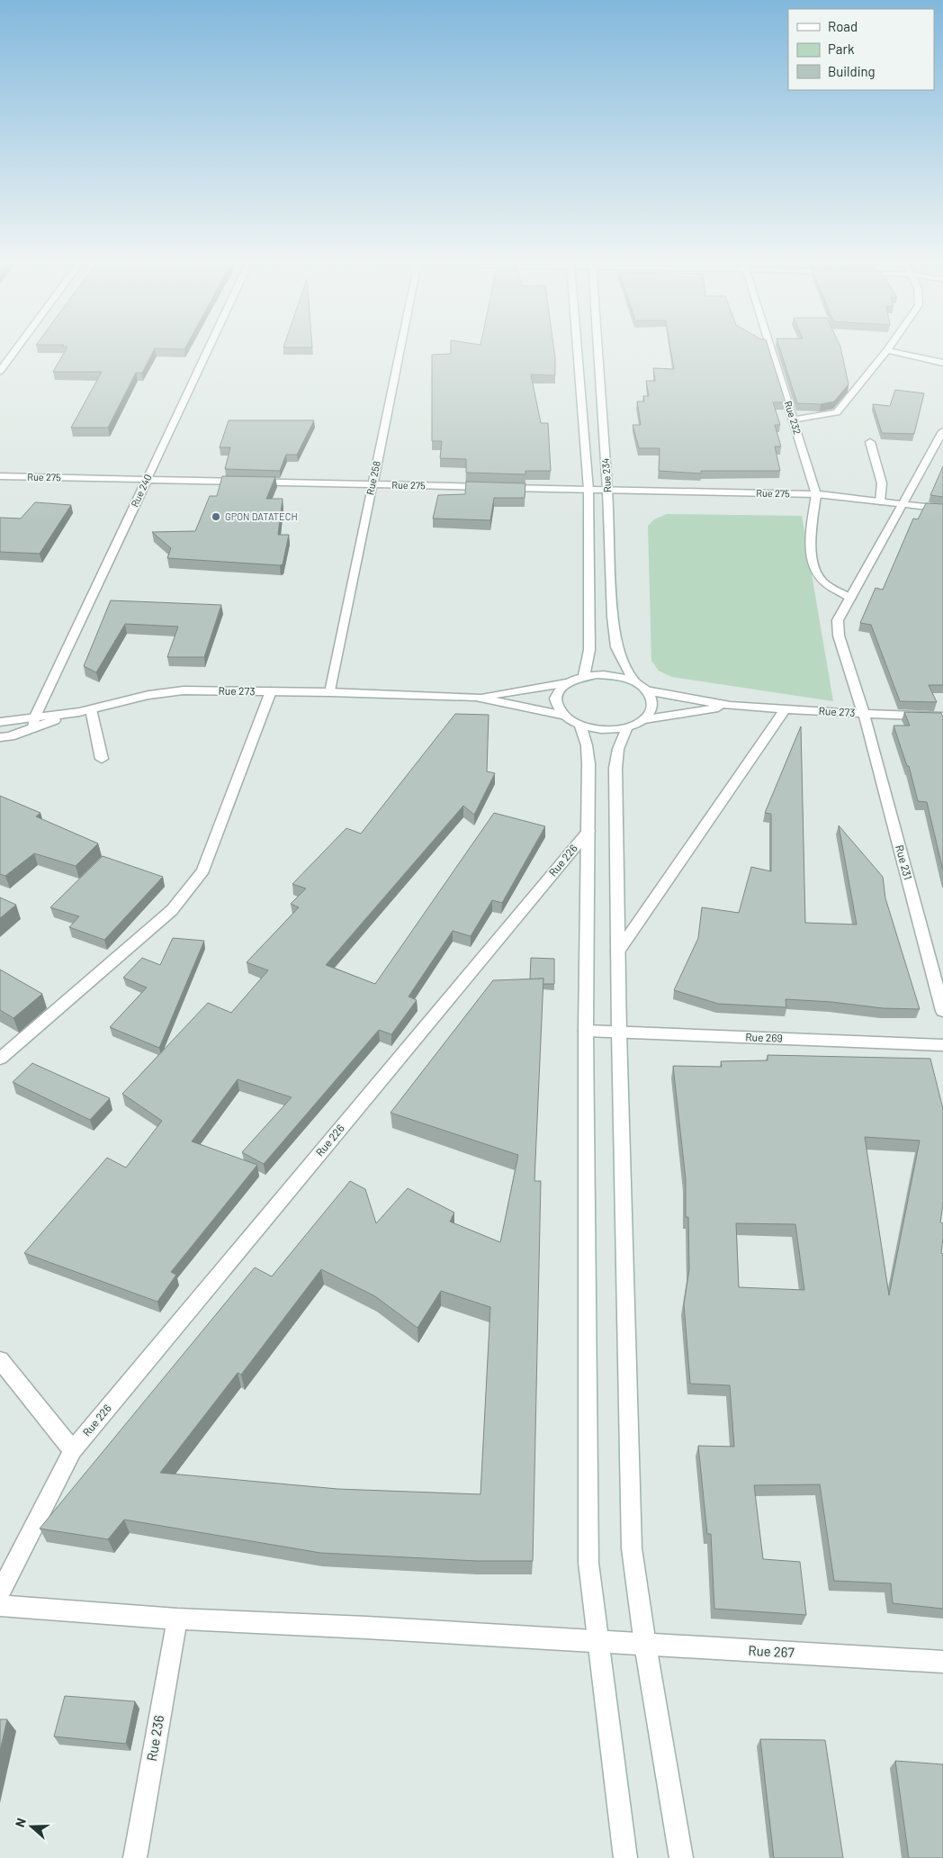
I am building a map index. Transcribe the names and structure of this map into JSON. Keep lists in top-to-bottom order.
{
  "streets": {
    "street": [
      "Rue 232",
      "Rue 234",
      "Rue 275",
      "Rue 258",
      "Rue 240",
      "Rue 273",
      "Rue 226",
      "Rue 231",
      "Rue 269",
      "Rue 267",
      "Rue 236"
    ]
  },
  "crossings": [
    ["Rue 232", "Rue 275"],
    ["Rue 234", "Rue 275"],
    ["Rue 234", "Rue 273"],
    ["Rue 275", "Rue 258"],
    ["Rue 275", "Rue 240"],
    ["Rue 275", "Rue 231"],
    ["Rue 258", "Rue 273"],
    ["Rue 240", "Rue 273"],
    ["Rue 273", "Rue 231"],
    ["Rue 267", "Rue 236"]
  ],
  "places": ["GPON DATATECH"],
  "legend": ["Road", "Park", "Building"],
  "north": "left"
}
